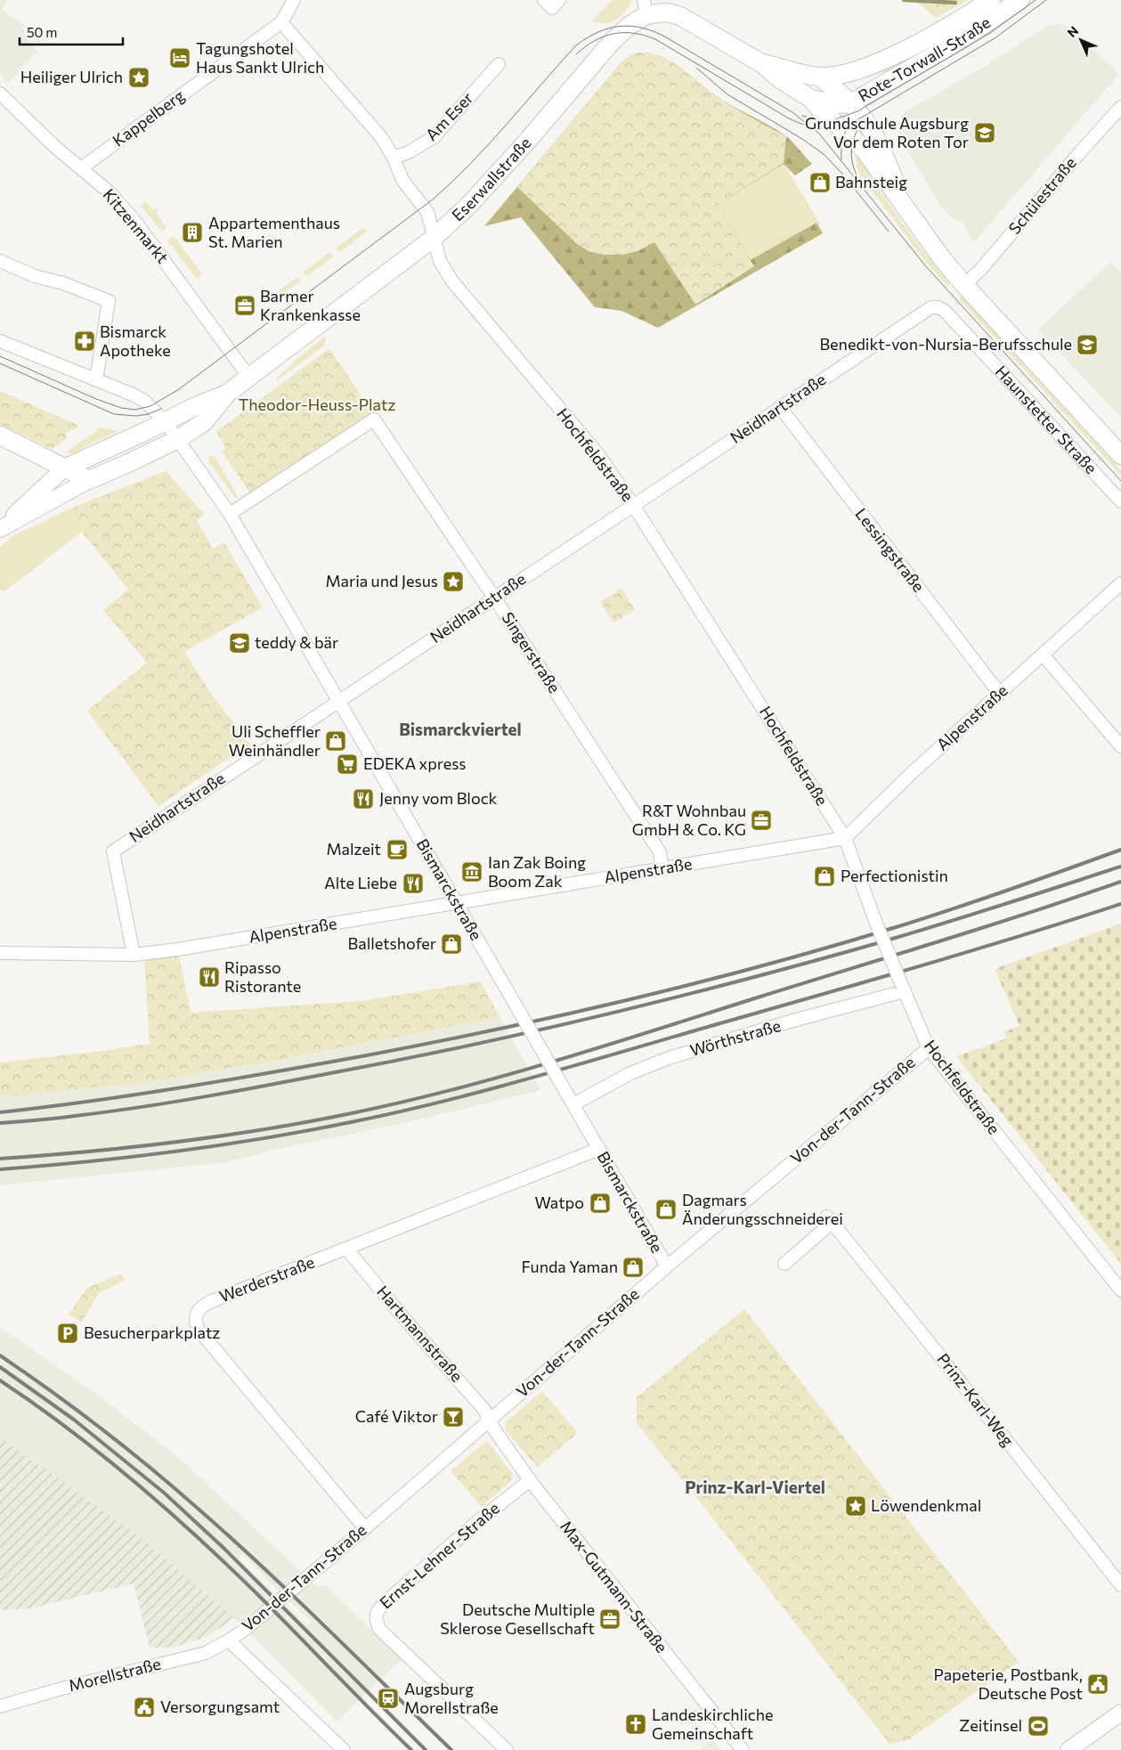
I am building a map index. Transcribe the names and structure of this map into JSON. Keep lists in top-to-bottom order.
{
  "streets": {
    "main road": ["Rote-Torwall-Straße", "Eserwallstraße", "Haunstetter Straße"],
    "street": [
      "Am Eser",
      "Kappelberg",
      "Schülestraße",
      "Kitzenmarkt",
      "Neidhartstraße",
      "Hochfeldstraße",
      "Lessingstraße",
      "Singerstraße",
      "Alpenstraße",
      "Bismarckstraße",
      "Wörthstraße",
      "Von-der-Tann-Straße",
      "Werderstraße",
      "Hartmannstraße",
      "Prinz-Karl-Weg",
      "Ernst-Lehner-Straße",
      "Max-Gutmann-Straße",
      "Morellstraße"
    ]
  },
  "crossings": [
    ["Rote-Torwall-Straße", "Eserwallstraße"],
    ["Rote-Torwall-Straße", "Haunstetter Straße"],
    ["Am Eser", "Hochfeldstraße"],
    ["Kappelberg", "Kitzenmarkt"],
    ["Kappelberg", "Hochfeldstraße"],
    ["Eserwallstraße", "Kitzenmarkt"],
    ["Eserwallstraße", "Hochfeldstraße"],
    ["Schülestraße", "Haunstetter Straße"],
    ["Neidhartstraße", "Haunstetter Straße"],
    ["Neidhartstraße", "Hochfeldstraße"],
    ["Neidhartstraße", "Lessingstraße"],
    ["Neidhartstraße", "Singerstraße"],
    ["Neidhartstraße", "Alpenstraße"],
    ["Neidhartstraße", "Bismarckstraße"],
    ["Hochfeldstraße", "Alpenstraße"],
    ["Hochfeldstraße", "Wörthstraße"],
    ["Hochfeldstraße", "Von-der-Tann-Straße"],
    ["Lessingstraße", "Alpenstraße"],
    ["Singerstraße", "Alpenstraße"],
    ["Singerstraße", "Bismarckstraße"],
    ["Alpenstraße", "Bismarckstraße"],
    ["Bismarckstraße", "Wörthstraße"],
    ["Bismarckstraße", "Von-der-Tann-Straße"],
    ["Bismarckstraße", "Werderstraße"],
    ["Von-der-Tann-Straße", "Werderstraße"],
    ["Von-der-Tann-Straße", "Hartmannstraße"],
    ["Von-der-Tann-Straße", "Max-Gutmann-Straße"],
    ["Von-der-Tann-Straße", "Morellstraße"],
    ["Werderstraße", "Hartmannstraße"],
    ["Hartmannstraße", "Max-Gutmann-Straße"],
    ["Ernst-Lehner-Straße", "Max-Gutmann-Straße"]
  ],
  "districts": ["Bismarckviertel", "Prinz-Karl-Viertel"],
  "parks": ["Theodor-Heuss-Platz"],
  "places": {
    "hotel": ["Tagungshotel Haus Sankt Ulrich"],
    "place": ["Heiliger Ulrich", "Maria und Jesus", "Löwendenkmal"],
    "school or university": ["Grundschule Augsburg Vor dem Roten Tor", "Benedikt-von-Nursia-Berufsschule", "teddy & bär"],
    "shop": [
      "Bahnsteig",
      "Uli Scheffler Weinhändler",
      "Perfectionistin",
      "Balletshofer",
      "Watpo",
      "Dagmars Änderungsschneiderei",
      "Funda Yaman"
    ],
    "building": ["Appartementhaus St. Marien"],
    "office": ["Barmer Krankenkasse", "R&T Wohnbau GmbH & Co. KG", "Deutsche Multiple Sklerose Gesellschaft"],
    "pharmacy": ["Bismarck Apotheke"],
    "supermarket": ["EDEKA xpress"],
    "restaurant": ["Jenny vom Block", "Alte Liebe", "Ripasso Ristorante"],
    "cafe": ["Malzeit"],
    "museum": ["Ian Zak Boing Boom Zak"],
    "parking": ["Besucherparkplatz"],
    "bar": ["Café Viktor"],
    "public building": ["Papeterie, Postbank, Deutsche Post", "Versorgungsamt"],
    "station": ["Augsburg Morellstraße"],
    "church": ["Landeskirchliche Gemeinschaft"],
    "sports": ["Zeitinsel"]
  },
  "scale_bar": "50 m",
  "north": "top left"
}
